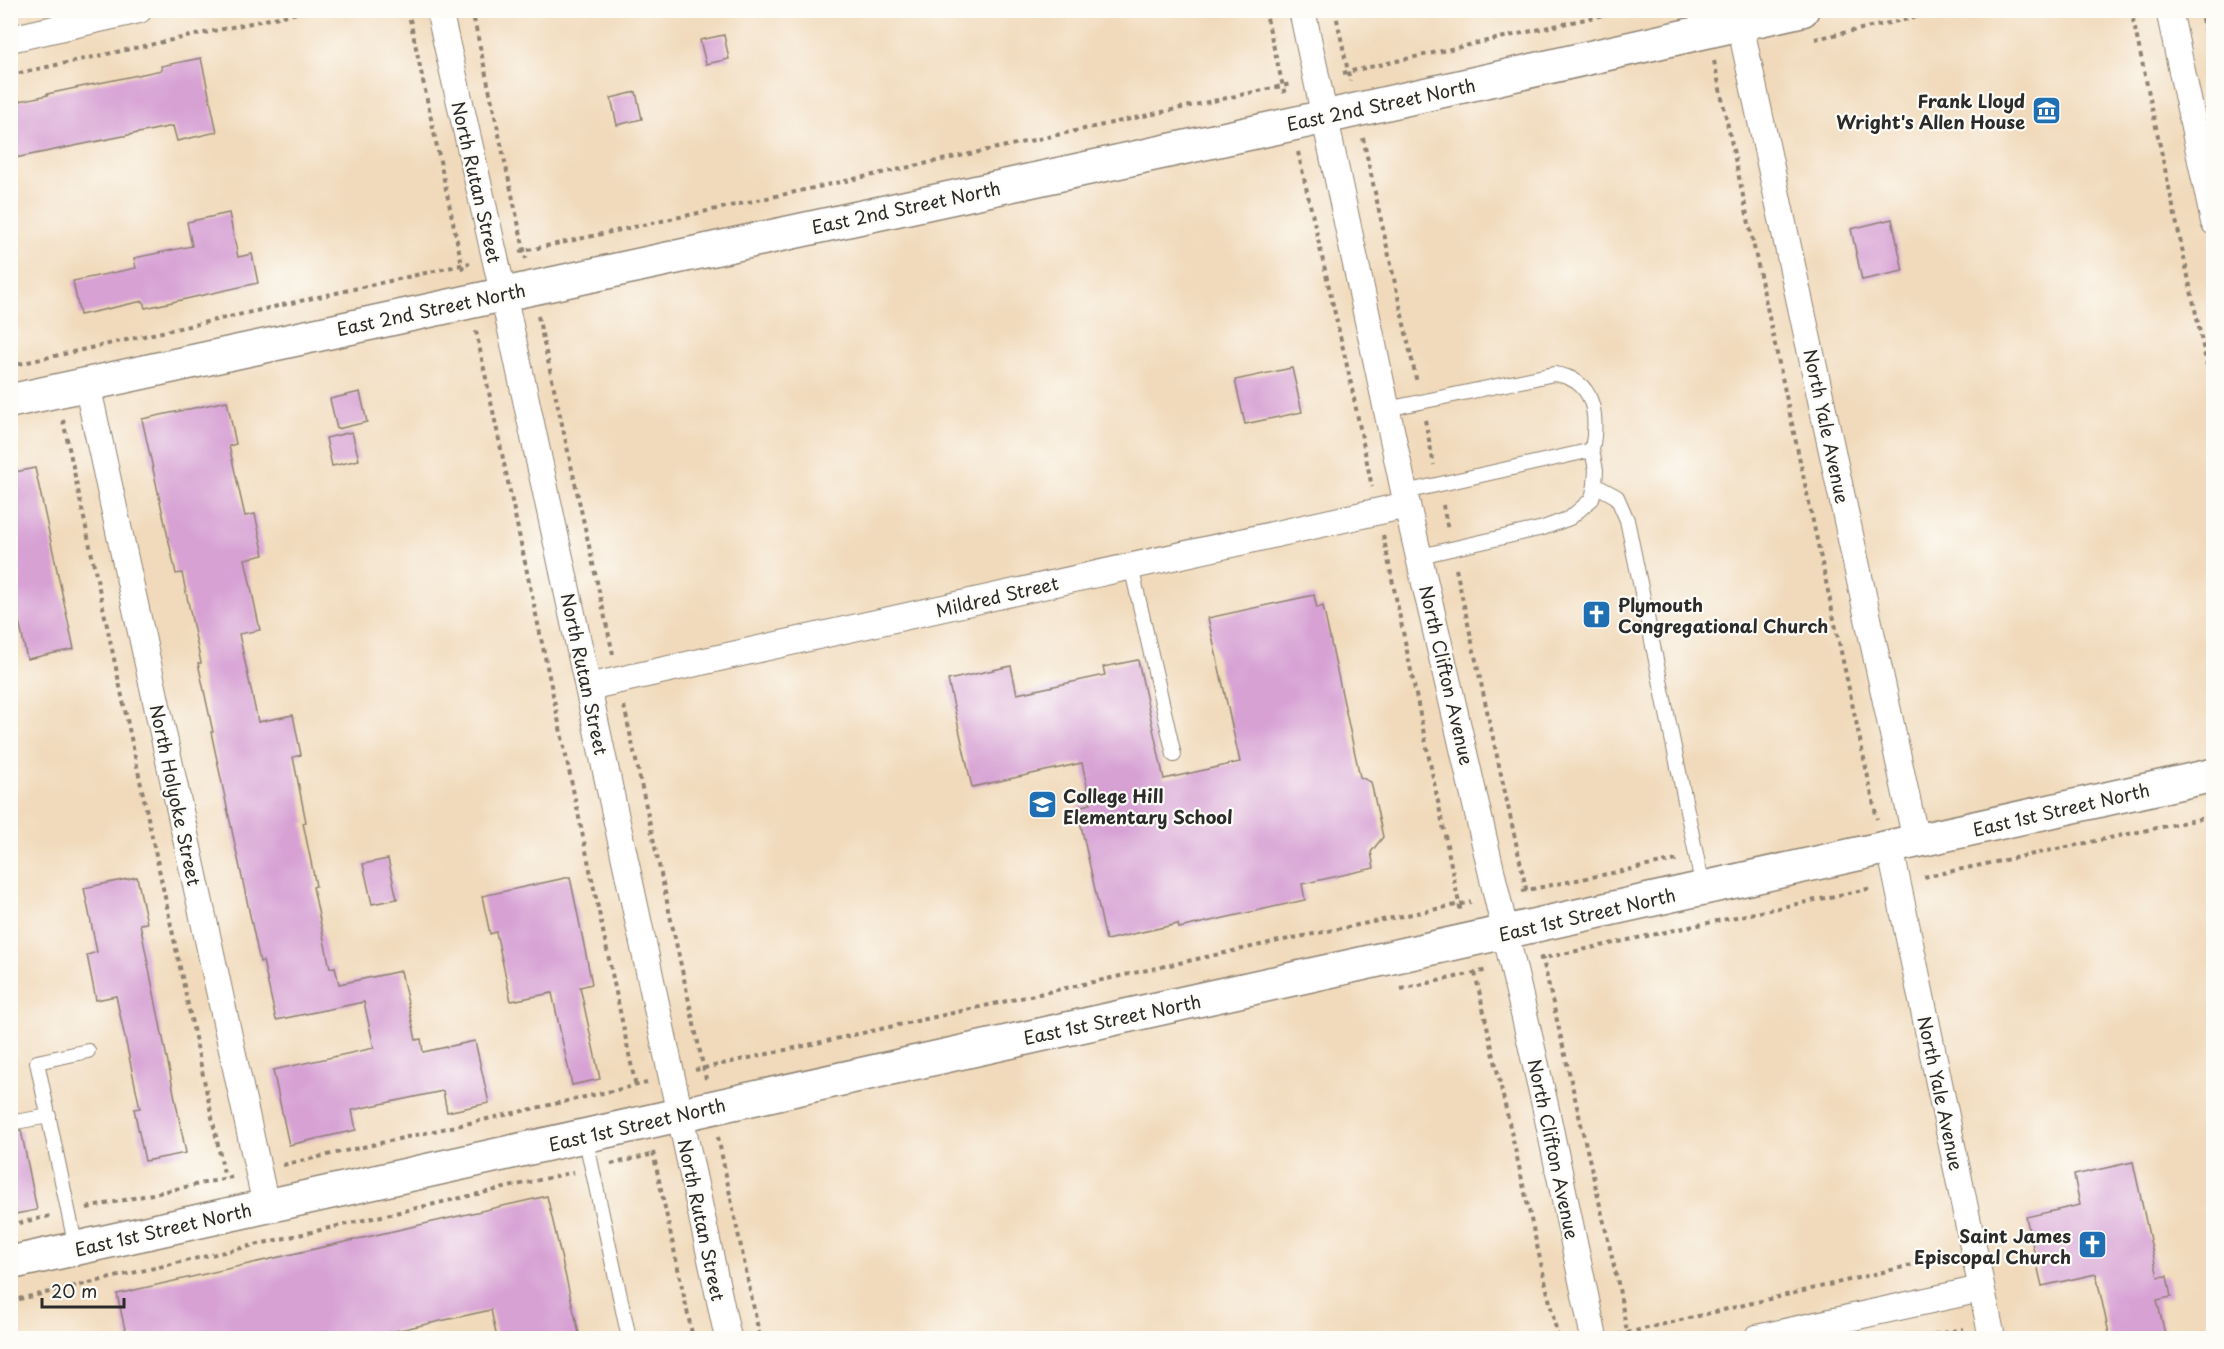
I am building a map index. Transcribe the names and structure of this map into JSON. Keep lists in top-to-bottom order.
{
  "streets": {
    "street": [
      "East 2nd Street North",
      "North Rutan Street",
      "North Yale Avenue",
      "Mildred Street",
      "North Clifton Avenue",
      "North Holyoke Street",
      "East 1st Street North"
    ]
  },
  "crossings": [
    ["East 2nd Street North", "North Rutan Street"],
    ["East 2nd Street North", "North Yale Avenue"],
    ["East 2nd Street North", "North Clifton Avenue"],
    ["East 2nd Street North", "North Holyoke Street"],
    ["North Rutan Street", "Mildred Street"],
    ["North Rutan Street", "East 1st Street North"],
    ["North Yale Avenue", "East 1st Street North"],
    ["Mildred Street", "North Clifton Avenue"],
    ["North Clifton Avenue", "East 1st Street North"],
    ["North Holyoke Street", "East 1st Street North"]
  ],
  "places": {
    "museum": ["Frank Lloyd Wright's Allen House"],
    "church": ["Plymouth Congregational Church", "Saint James Episcopal Church"],
    "school or university": ["College Hill Elementary School"]
  },
  "scale_bar": "20 m"
}
